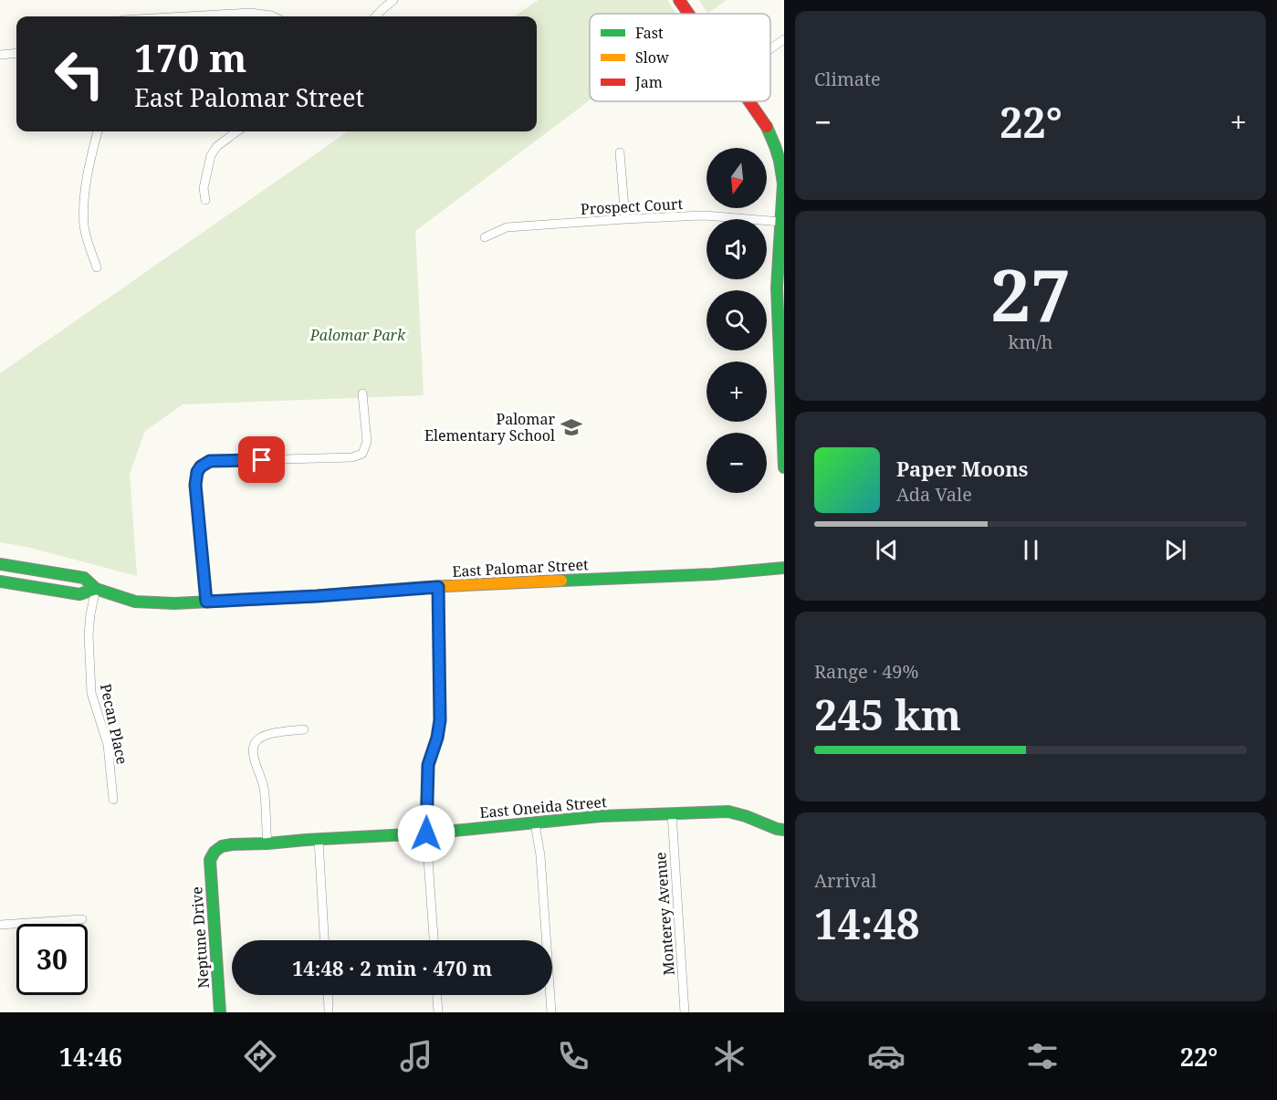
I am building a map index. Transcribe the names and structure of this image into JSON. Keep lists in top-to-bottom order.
{
  "streets": {
    "street": [
      "Prospect Court",
      "East Palomar Street",
      "Pecan Place",
      "East Oneida Street",
      "Monterey Avenue",
      "Neptune Drive"
    ]
  },
  "crossings": [
    ["East Palomar Street", "Pecan Place"],
    ["East Oneida Street", "Monterey Avenue"],
    ["East Oneida Street", "Neptune Drive"]
  ],
  "parks": ["Palomar Park"],
  "places": {
    "school or university": ["Palomar Elementary School"]
  },
  "legend": ["Fast", "Slow", "Jam"],
  "north": "bottom",
  "page": {
    "tile": [
      "Climate",
      ["27", "km/h"],
      ["Range · 49%", "245 km"],
      ["Arrival", "14:48"]
    ],
    "turn": ["170 m", "East Palomar Street"],
    "heat": ["−", "22°", "+"],
    "map_buttons": ["+", "−"],
    "song": ["Paper Moons", "Ada Vale"],
    "limit": "30",
    "trip": "14:48 · 2 min · 470 m",
    "tabs": ["14:46", "22°"]
  }
}
